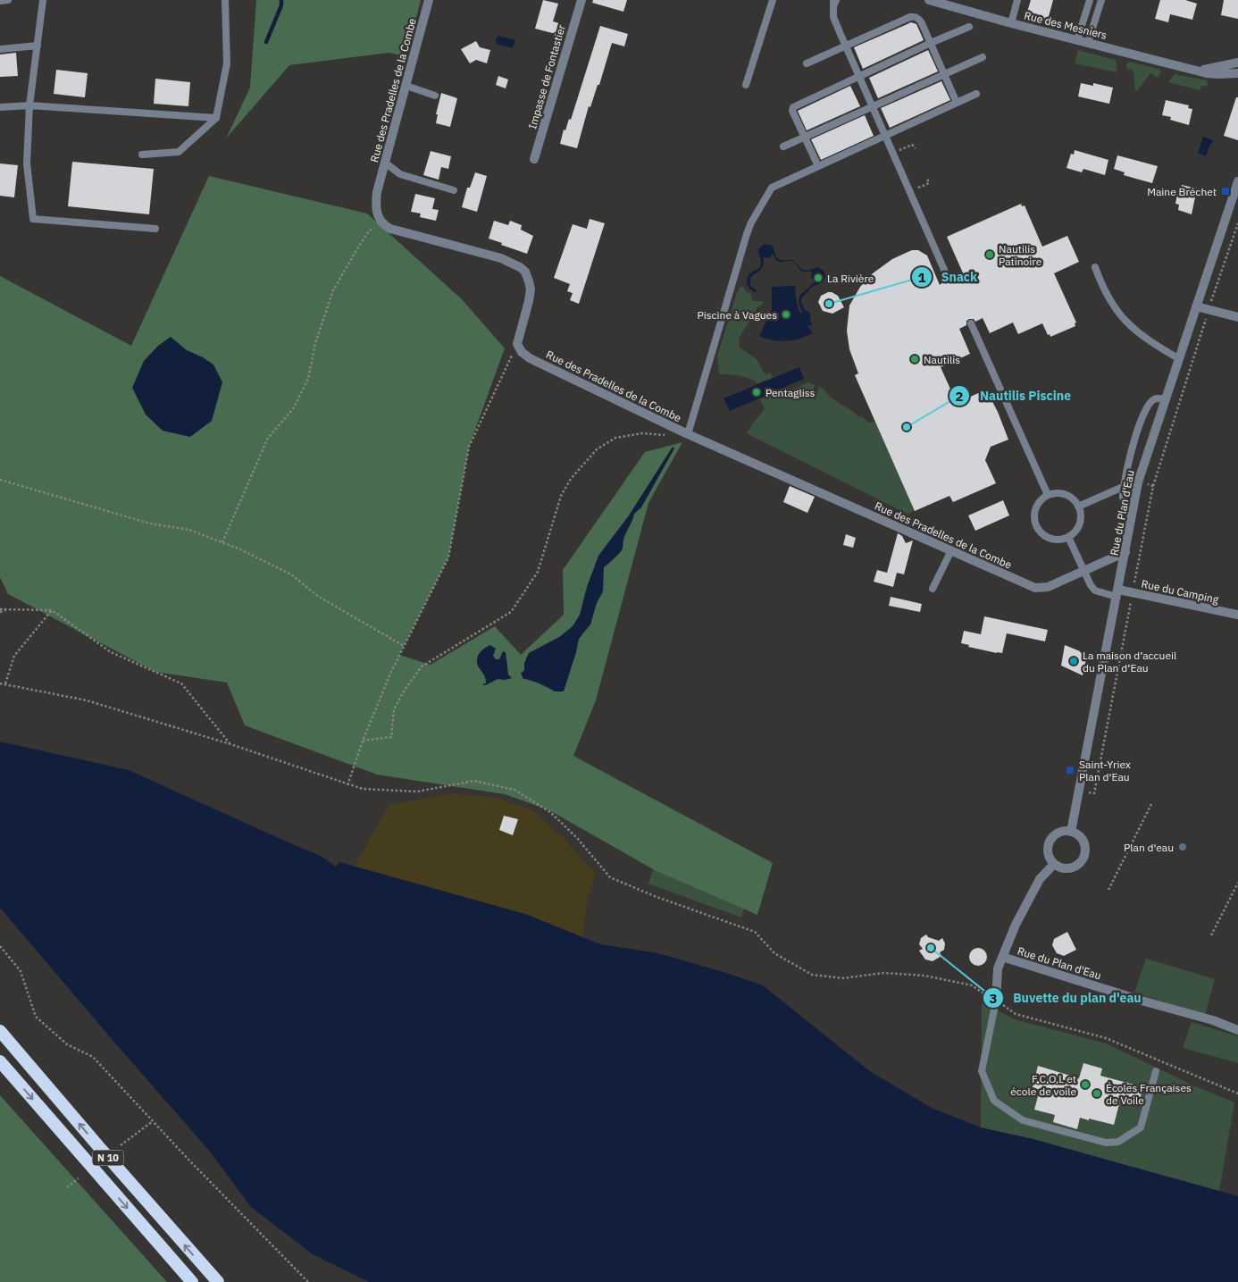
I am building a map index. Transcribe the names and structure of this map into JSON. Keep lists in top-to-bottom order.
{
  "streets": {
    "highway": ["N 10"],
    "street": [
      "Rue des Mesniers",
      "Impasse de Fontastier",
      "Rue des Pradelles de la Combe",
      "Rue du Plan d'Eau",
      "Rue du Camping"
    ]
  },
  "crossings": [
    ["Rue des Pradelles de la Combe", "Rue du Plan d'Eau"],
    ["Rue du Plan d'Eau", "Rue du Camping"]
  ],
  "places": {
    "transit": ["Maine Bréchet", "Saint-Yriex Plan d'Eau"],
    "other": [
      "Nautilis Patinoire",
      "La Rivière",
      "Snack",
      "Piscine à Vagues",
      "Nautilis",
      "Pentagliss",
      "Nautilis Piscine",
      "La maison d’accueil du Plan d’Eau",
      "Plan d'eau",
      "Buvette du plan d'eau",
      "F.C.O.L et école de voile",
      "Écoles Françaises de Voile"
    ]
  }
}
